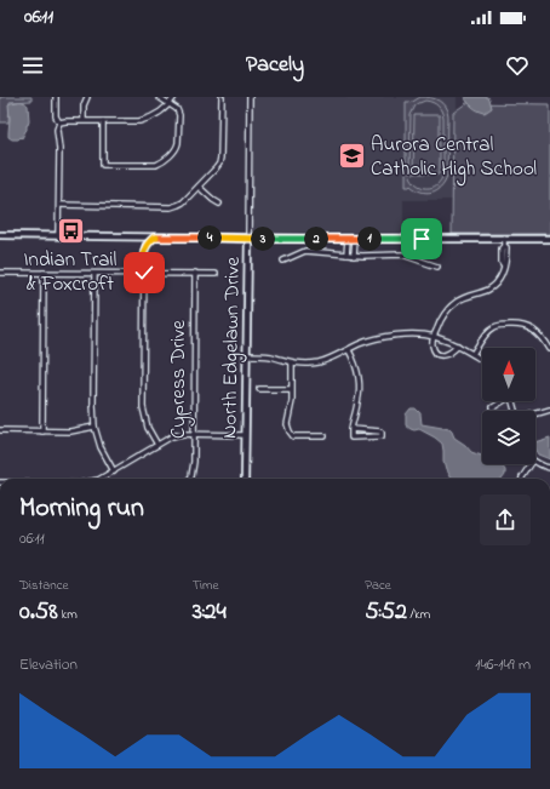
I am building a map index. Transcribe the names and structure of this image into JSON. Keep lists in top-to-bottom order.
{
  "streets": {
    "main road": ["North Edgelawn Drive"],
    "street": ["Cypress Drive"]
  },
  "places": {
    "school or university": ["Aurora Central Catholic High School"],
    "bus stop": ["Indian Trail & Foxcroft"]
  },
  "north": "top",
  "page": {
    "status": "06:11",
    "header": "Pacely",
    "pins": [
      "4",
      "1",
      "2",
      "3"
    ],
    "heading": ["Morning run", "06:11"],
    "stats": [
      ["Distance", "0.58 km"],
      ["Time", "3:24"],
      ["Pace", "5:52 /km"]
    ],
    "chart": ["Elevation", "146–149 m"]
  }
}
